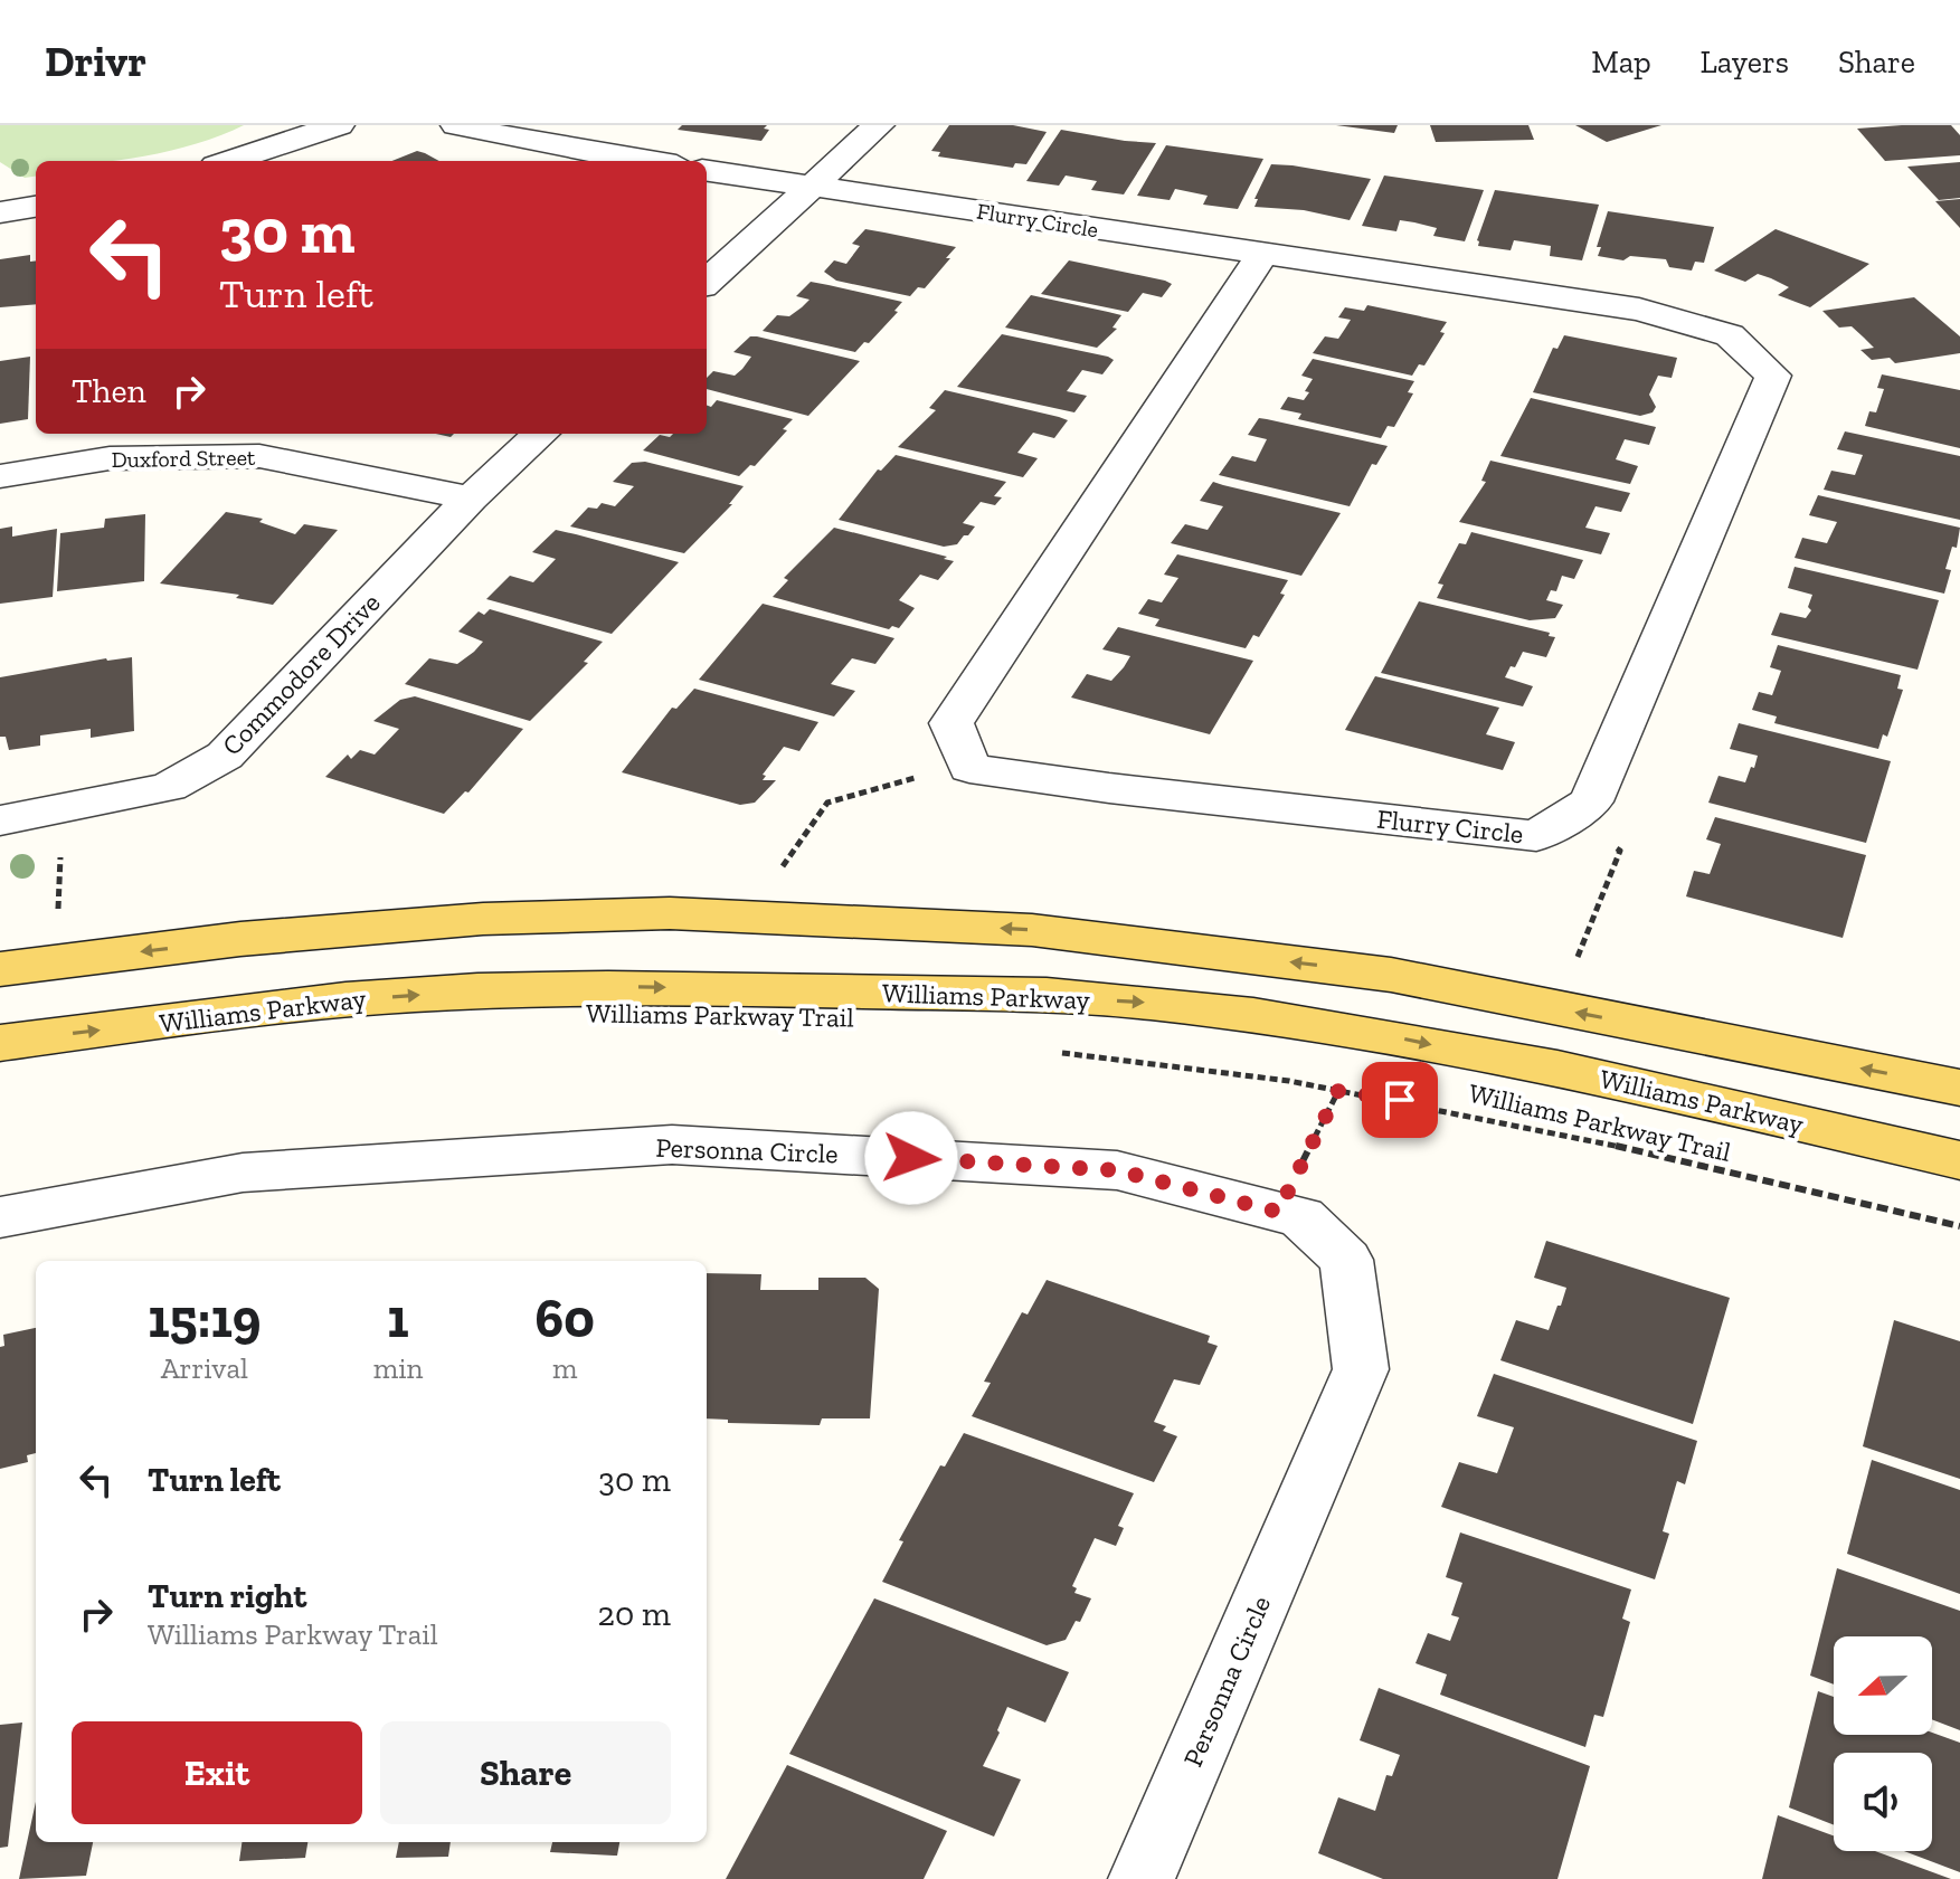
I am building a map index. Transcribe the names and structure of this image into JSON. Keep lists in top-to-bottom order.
{
  "streets": {
    "main road": ["Williams Parkway"],
    "street": [
      "Flurry Circle",
      "Duxford Street",
      "Commodore Drive",
      "Personna Circle"
    ],
    "path": ["Williams Parkway Trail"]
  },
  "crossings": [
    ["Duxford Street", "Commodore Drive"]
  ],
  "north": "left",
  "page": {
    "header": "Drivr",
    "nav": ["Map", "Layers", "Share"],
    "turn": ["30 m", "Turn left"],
    "then": "Then",
    "eta": [
      "15:19",
      "Arrival",
      "1",
      "min",
      "60",
      "m"
    ],
    "list": [
      {
        "name": "Turn left",
        "value": "30 m"
      },
      {
        "name": "Turn right",
        "note": "Williams Parkway Trail",
        "value": "20 m"
      }
    ],
    "buttons": ["Exit", "Share"]
  }
}
